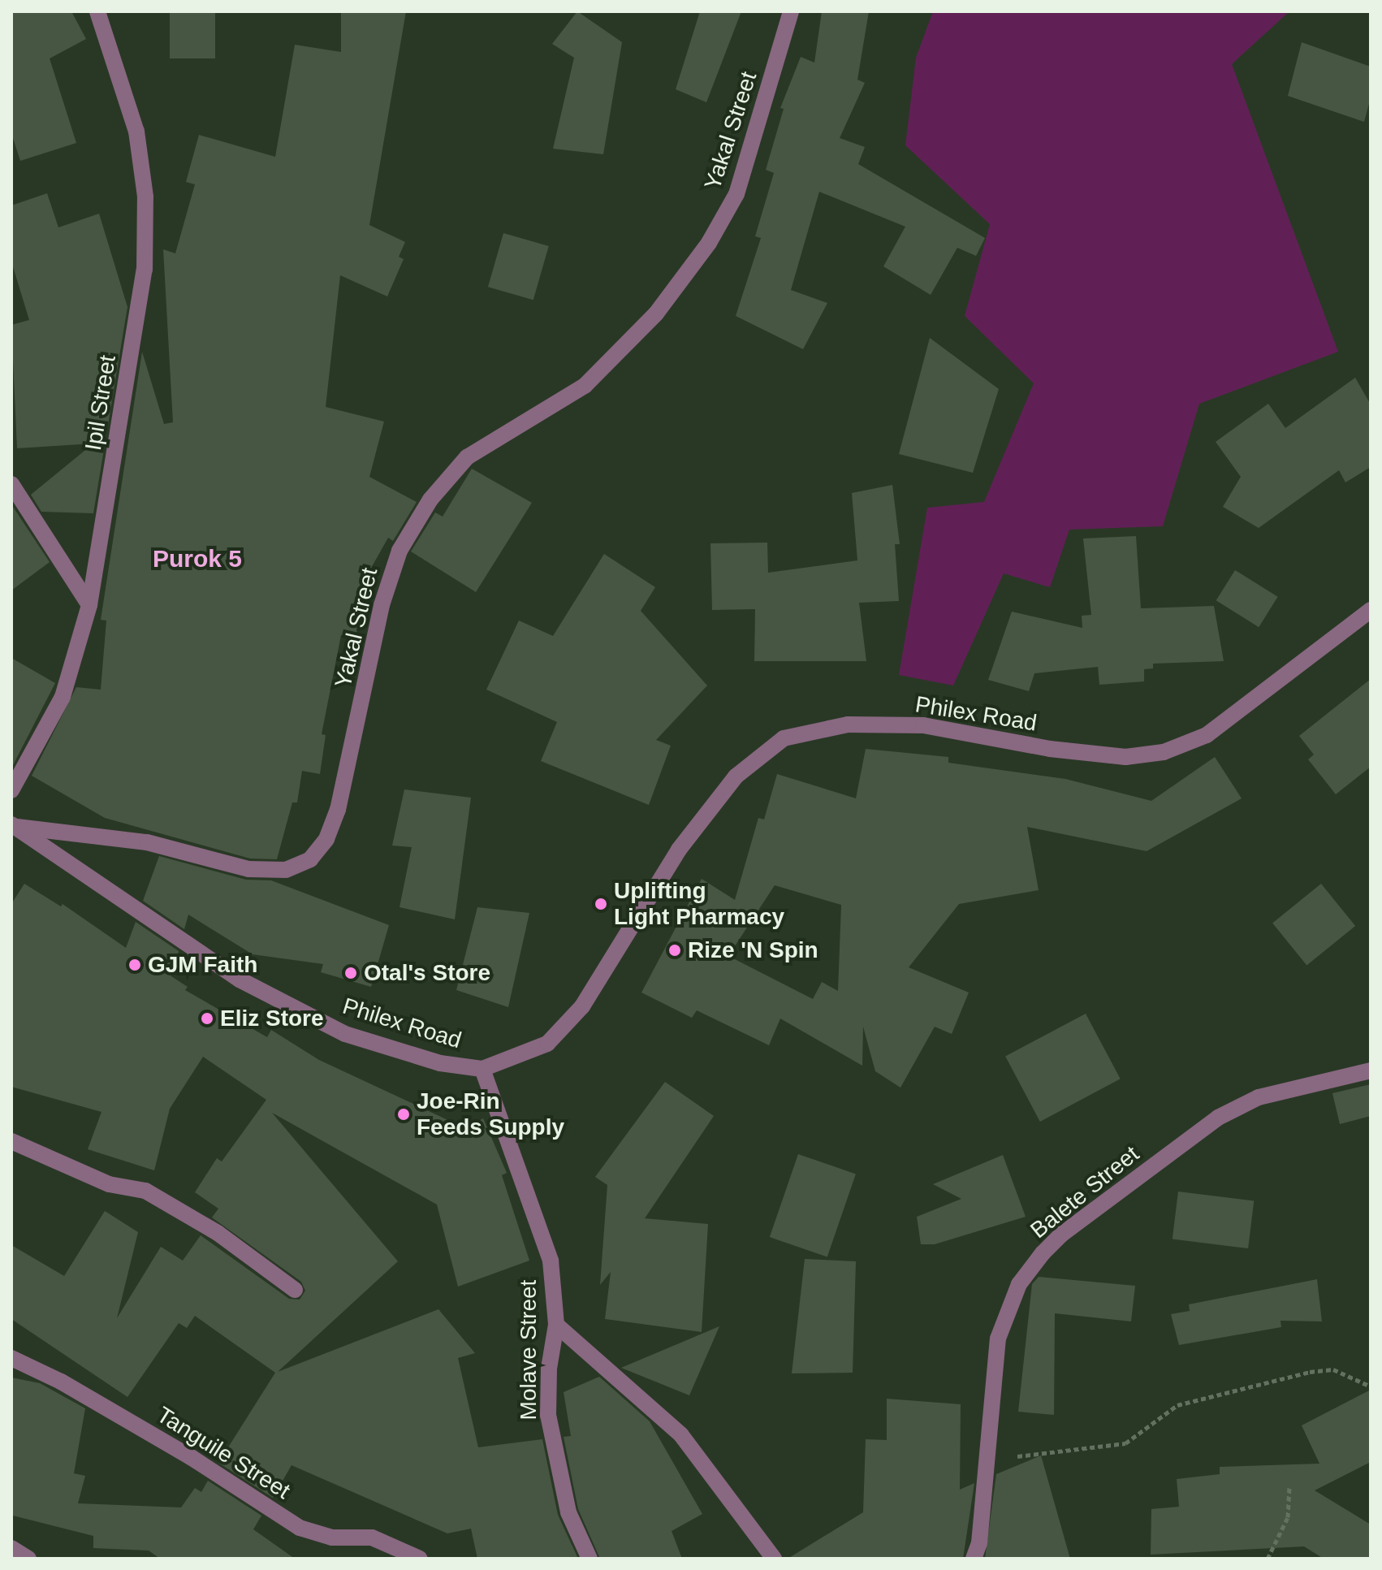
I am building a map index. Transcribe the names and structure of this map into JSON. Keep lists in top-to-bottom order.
{
  "streets": {
    "street": [
      "Yakal Street",
      "Ipil Street",
      "Philex Road",
      "Balete Street",
      "Molave Street",
      "Tanguile Street"
    ]
  },
  "crossings": [
    ["Yakal Street", "Philex Road"],
    ["Philex Road", "Molave Street"]
  ],
  "districts": ["Purok 5"],
  "places": [
    "Uplifting Light Pharmacy",
    "Rize 'N Spin",
    "GJM Faith",
    "Otal's Store",
    "Eliz Store",
    "Joe-Rin Feeds Supply"
  ]
}
